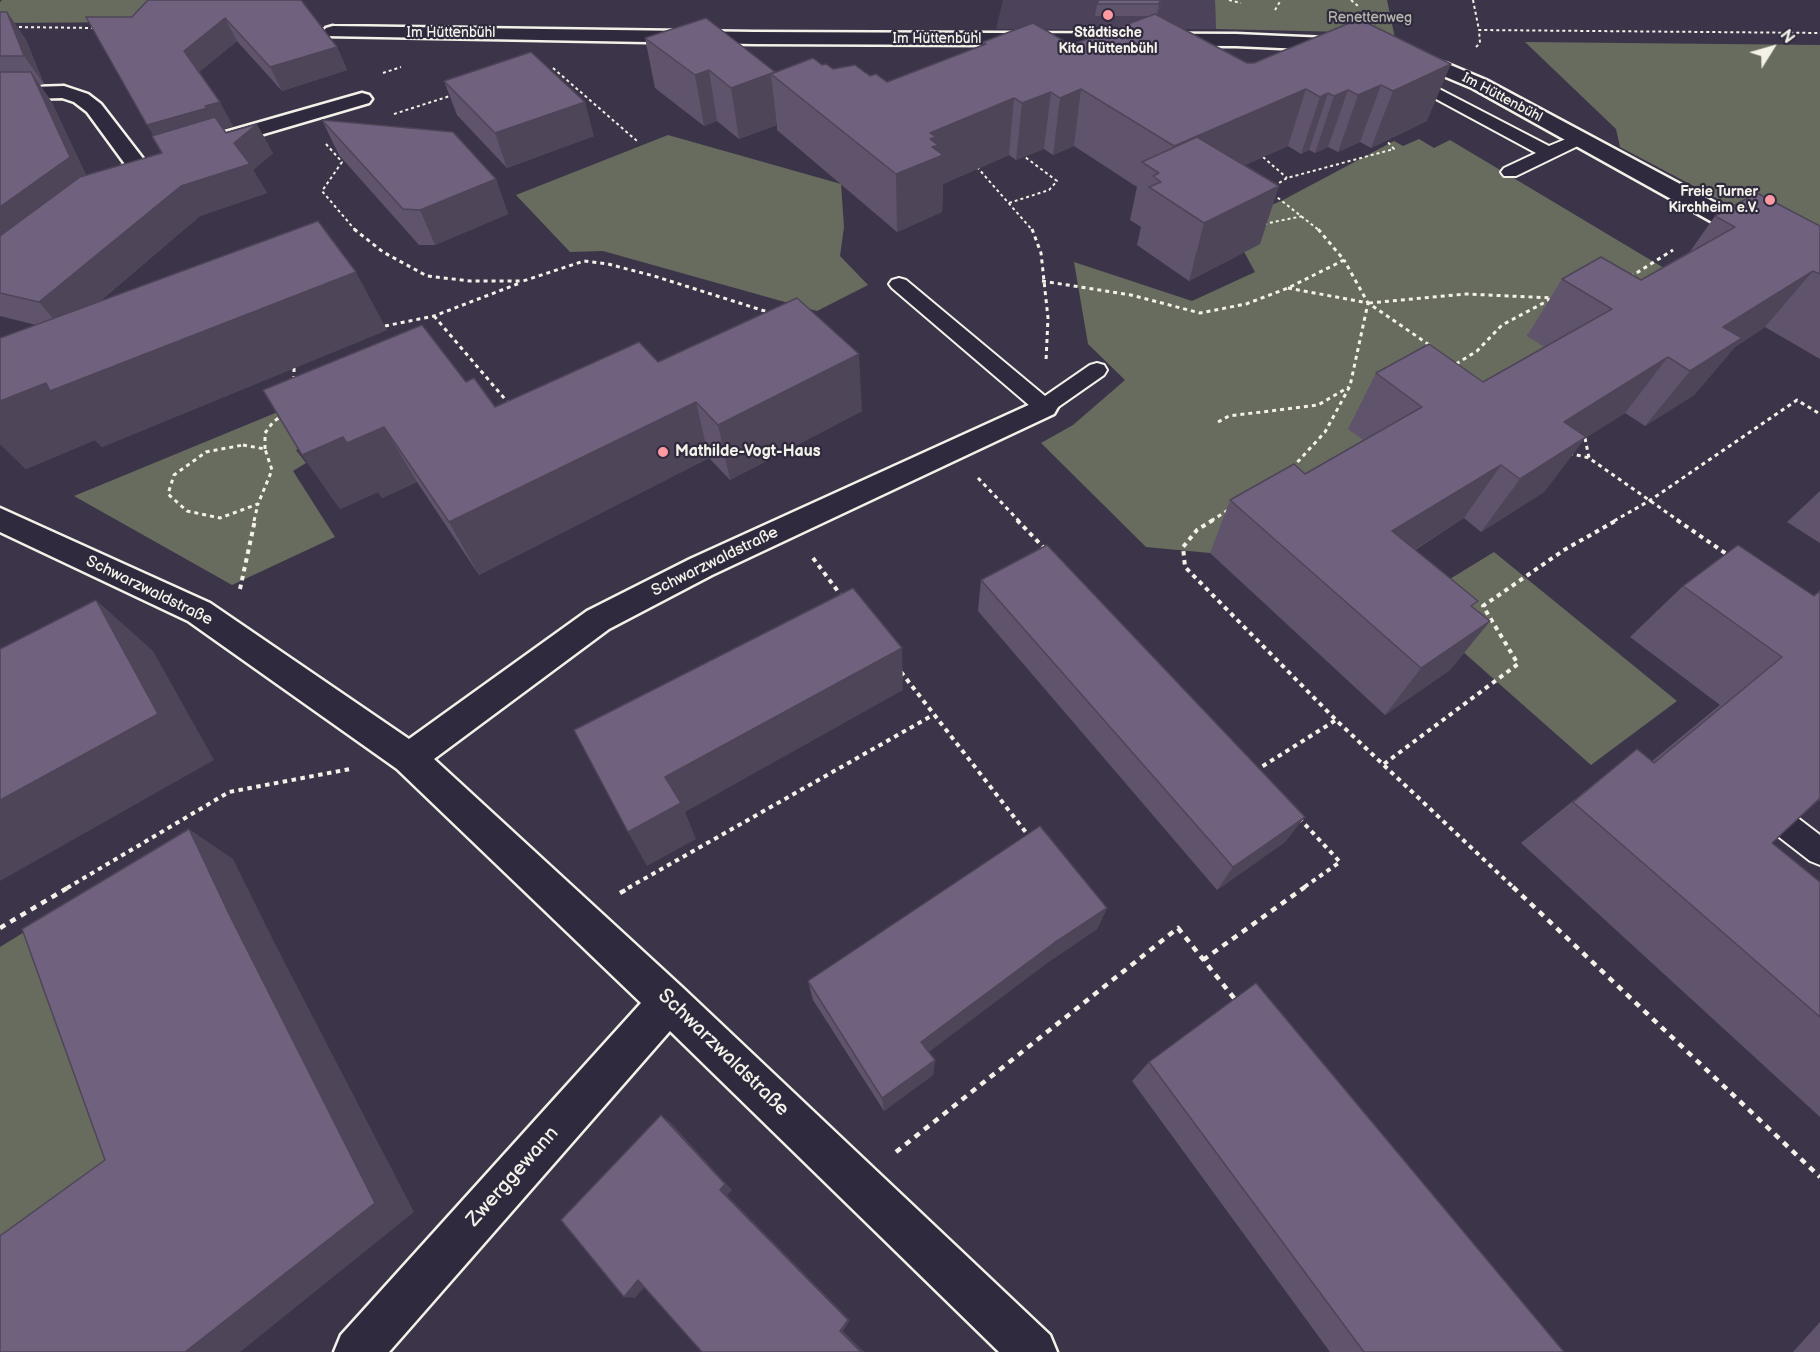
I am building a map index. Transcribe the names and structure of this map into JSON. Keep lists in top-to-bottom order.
{
  "streets": {
    "street": ["Im Hüttenbühl", "Schwarzwaldstraße", "Zwerggewann"]
  },
  "crossings": [
    ["Schwarzwaldstraße", "Zwerggewann"]
  ],
  "parks": ["Renettenweg"],
  "places": ["Städtische Kita Hüttenbühl", "Freie Turner Kirchheim e.V.", "Mathilde-Vogt-Haus"],
  "north": "top right"
}
